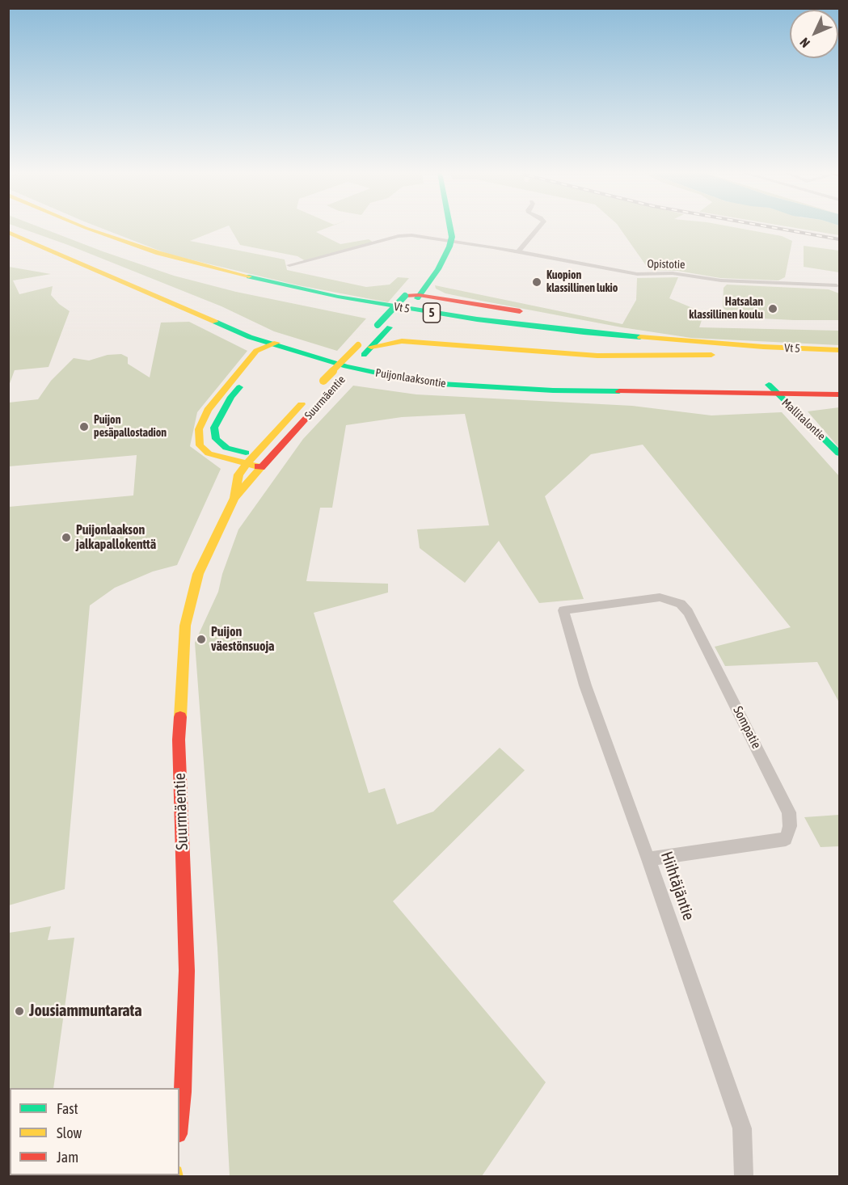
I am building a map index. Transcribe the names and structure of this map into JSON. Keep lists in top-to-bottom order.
{
  "streets": {
    "main road": [
      "Vt 5",
      "5",
      "Puijonlaaksontie",
      "Suurmäentie",
      "Mallitalontie"
    ],
    "street": ["Opistotie", "Sompatie", "Hiihtäjäntie"]
  },
  "crossings": [
    ["Opistotie", "Suurmäentie"],
    ["Puijonlaaksontie", "Mallitalontie"],
    ["Sompatie", "Hiihtäjäntie"]
  ],
  "places": [
    "Kuopion klassillinen lukio",
    "Hatsalan klassillinen koulu",
    "Puijon pesäpallostadion",
    "Puijonlaakson jalkapallokenttä",
    "Puijon väestönsuoja",
    "Jousiammuntarata"
  ],
  "legend": ["Fast", "Slow", "Jam"],
  "north": "bottom left"
}
